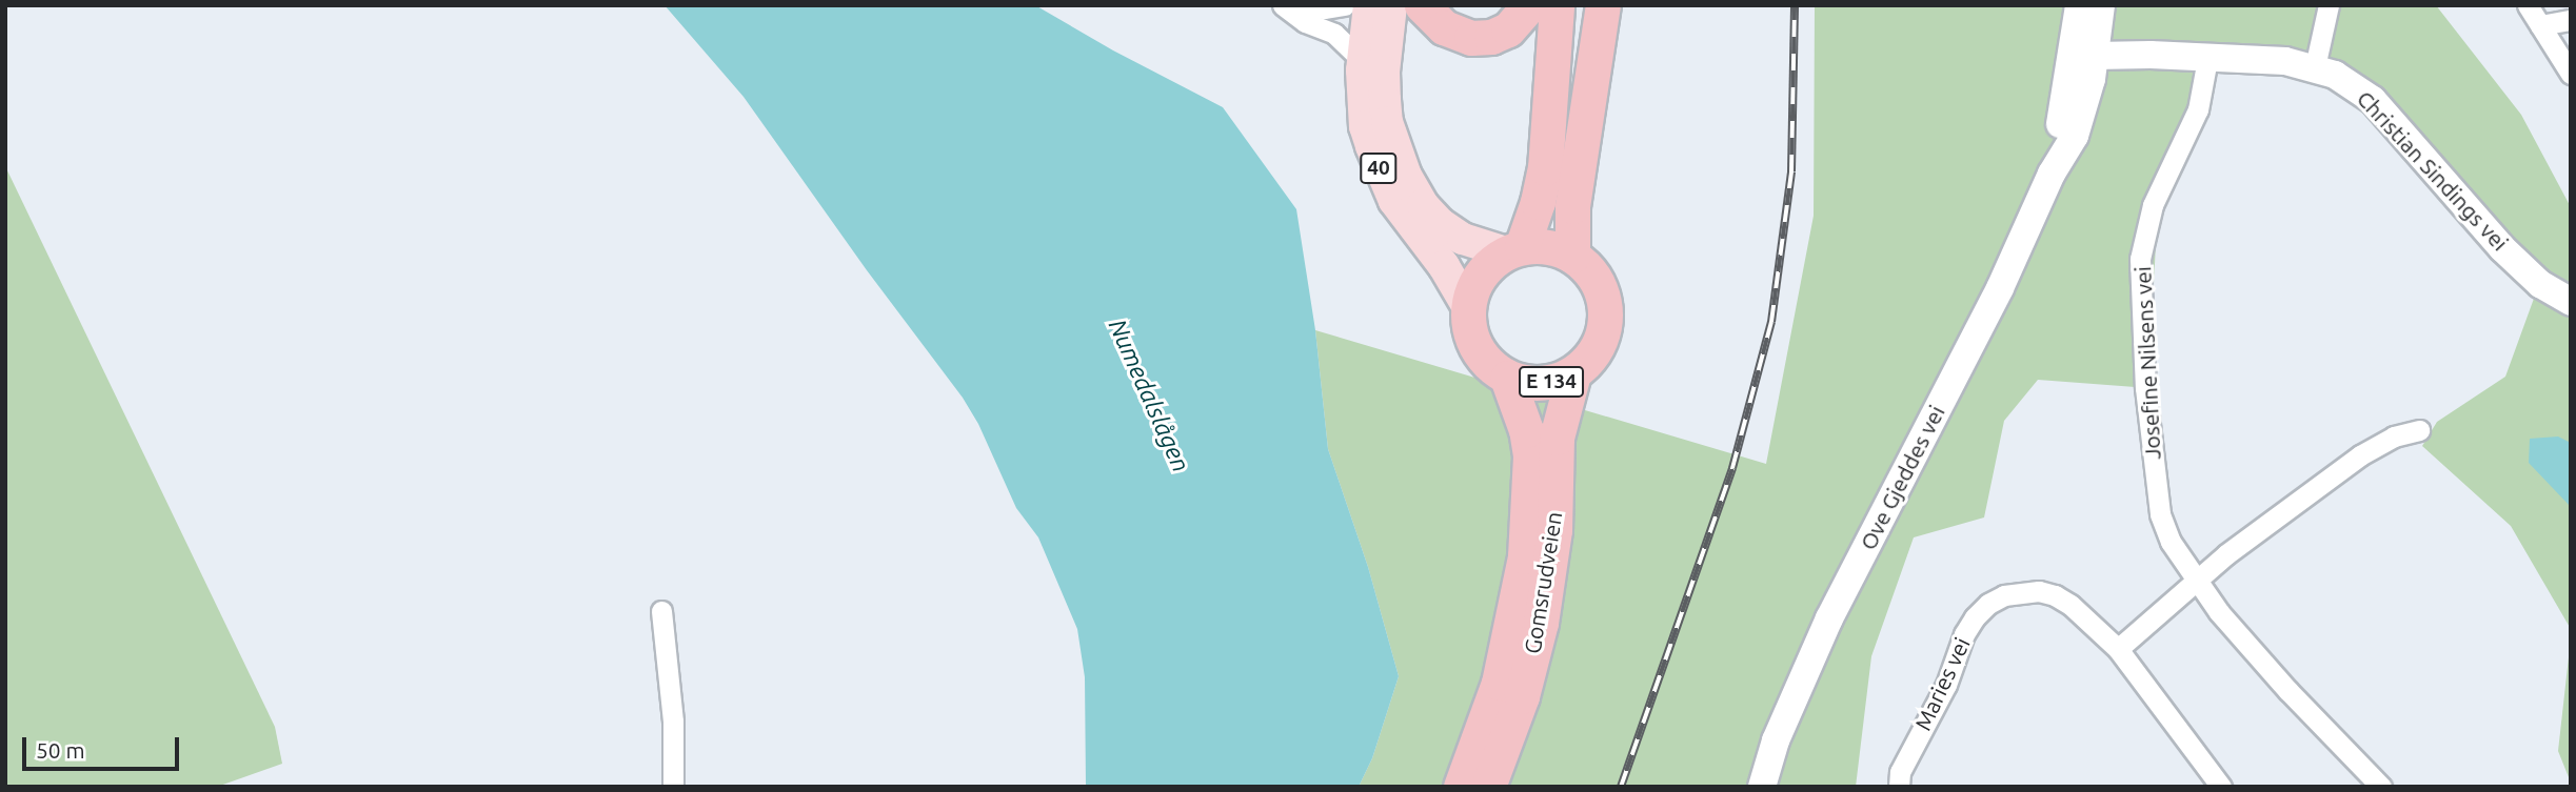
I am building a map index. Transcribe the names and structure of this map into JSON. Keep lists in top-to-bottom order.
{
  "streets": {
    "highway": ["E 134", "Gomsrudveien"],
    "main road": ["40"],
    "street": [
      "Christian Sindings vei",
      "Josefine Nilsens vei",
      "Ove Gjeddes vei",
      "Maries vei"
    ]
  },
  "crossings": [
    ["40", "E 134"],
    ["40", "Gomsrudveien"],
    ["Christian Sindings vei", "Josefine Nilsens vei"],
    ["Christian Sindings vei", "Ove Gjeddes vei"],
    ["E 134", "Gomsrudveien"]
  ],
  "water": ["Numedalslågen"],
  "scale_bar": "50 m"
}
